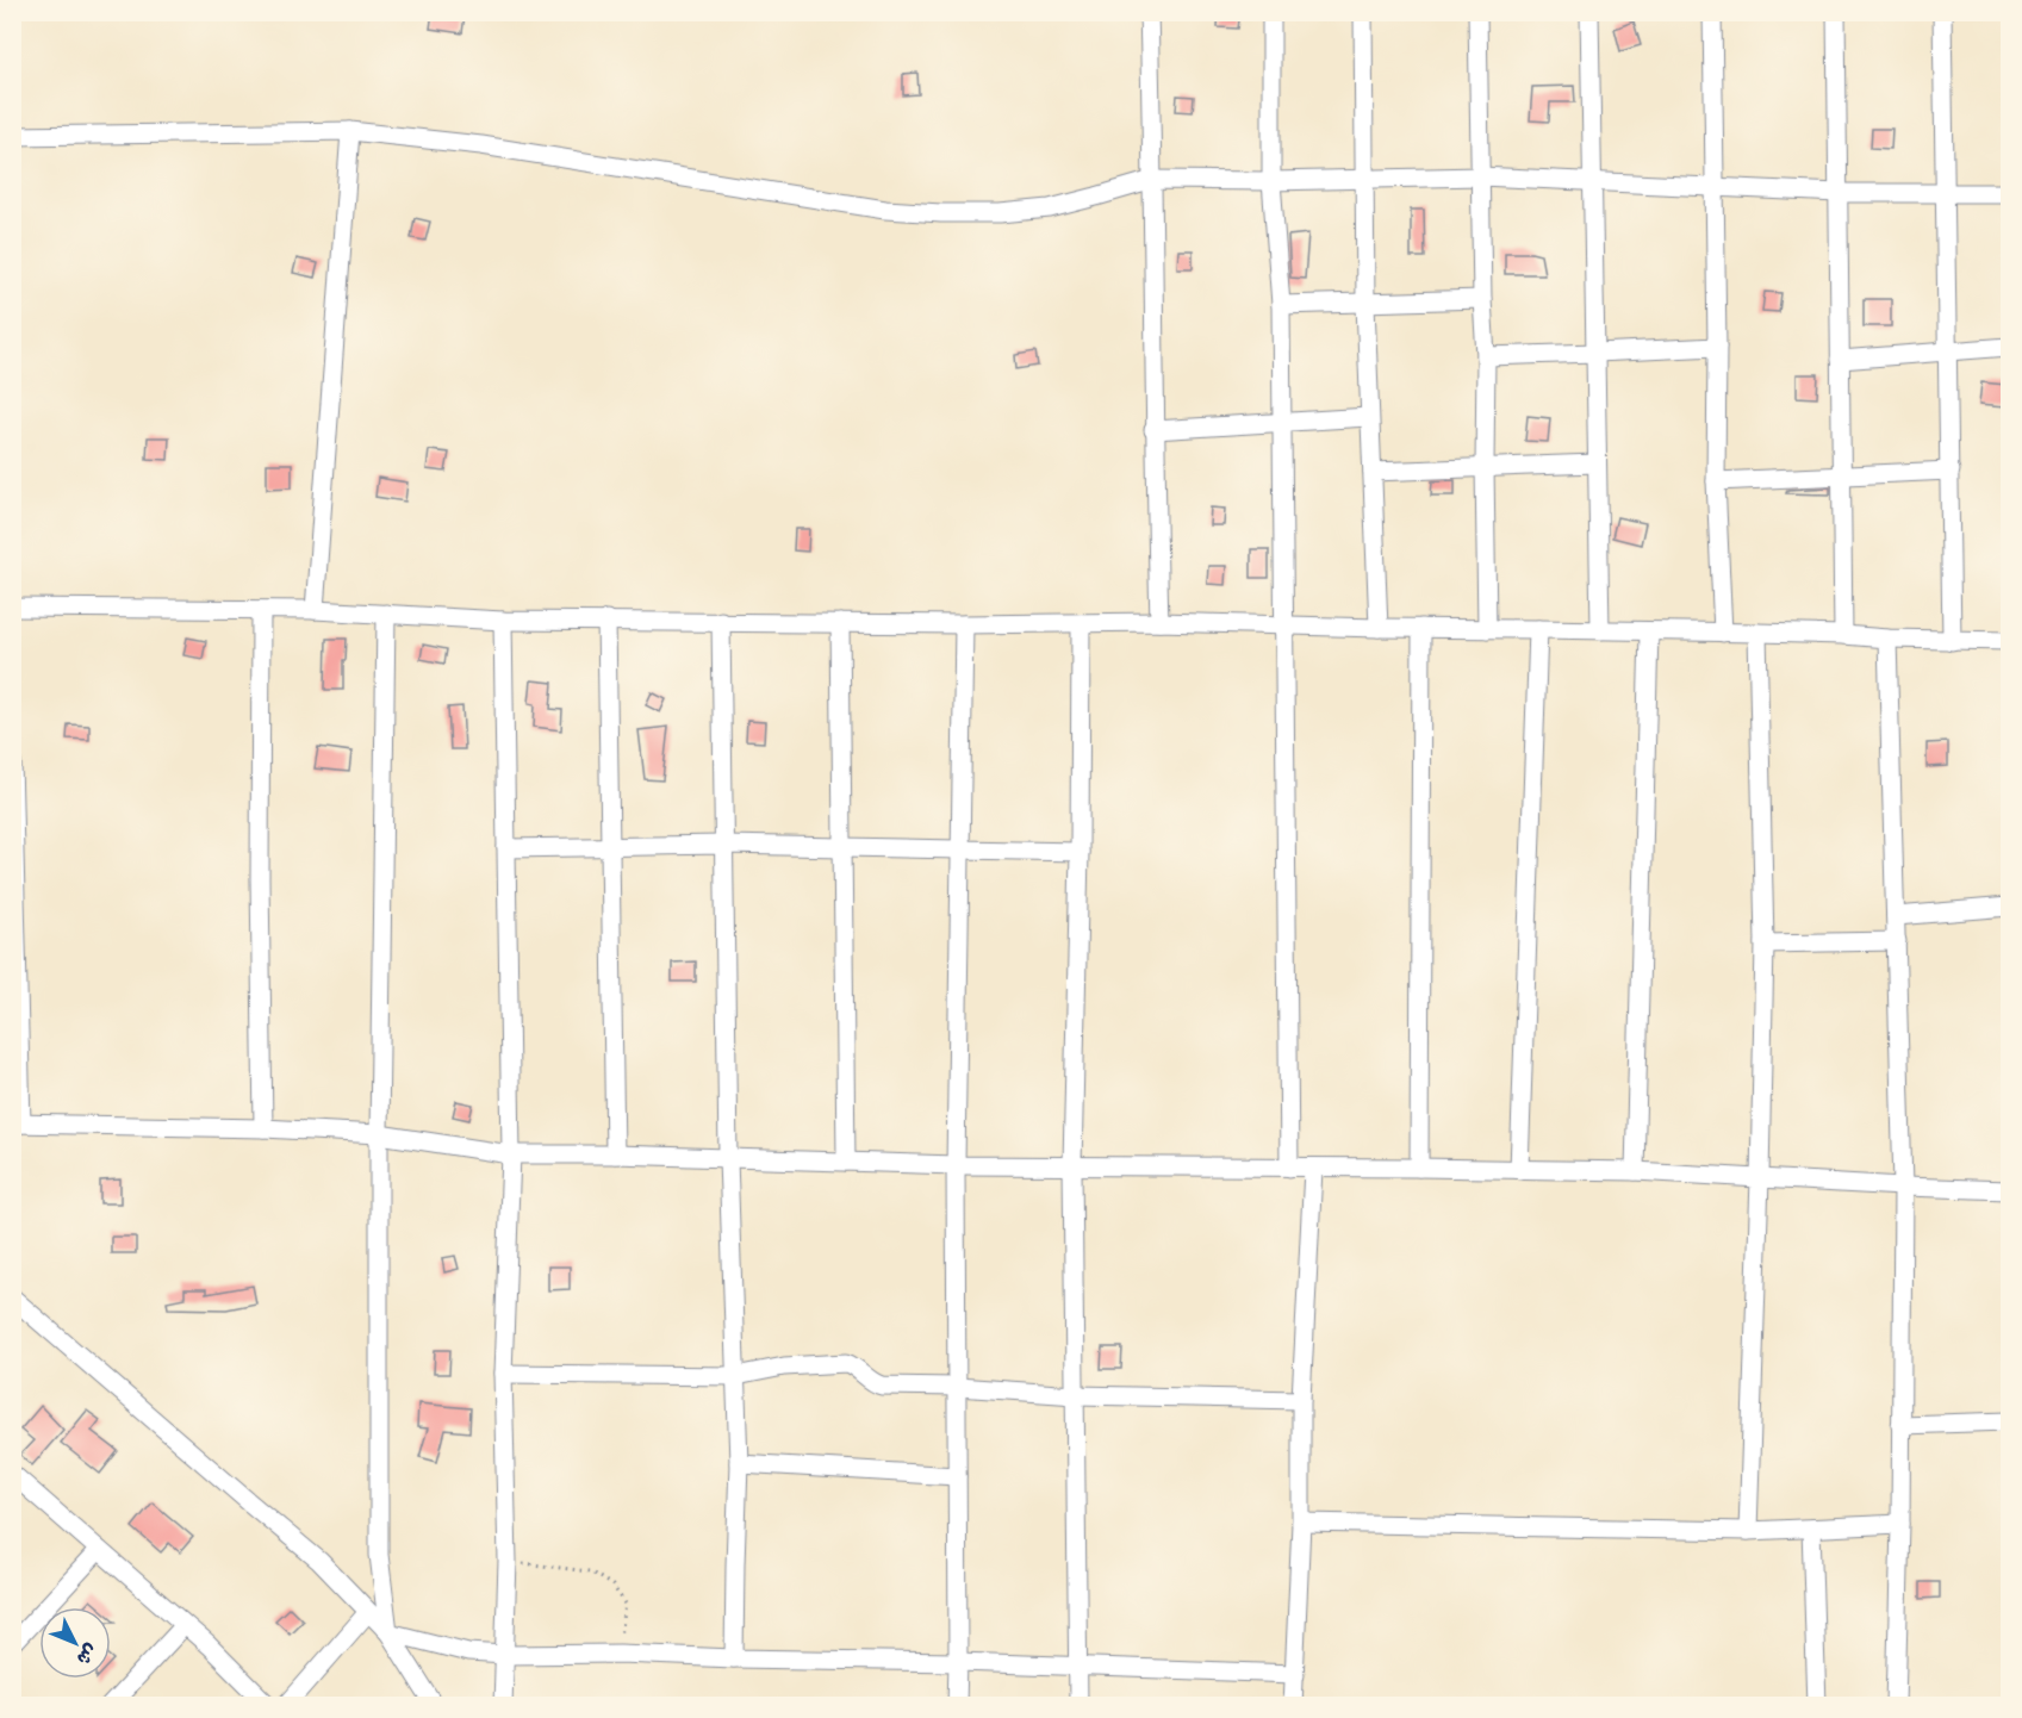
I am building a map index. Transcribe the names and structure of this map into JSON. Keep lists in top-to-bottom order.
{
  "north": "bottom right"
}
